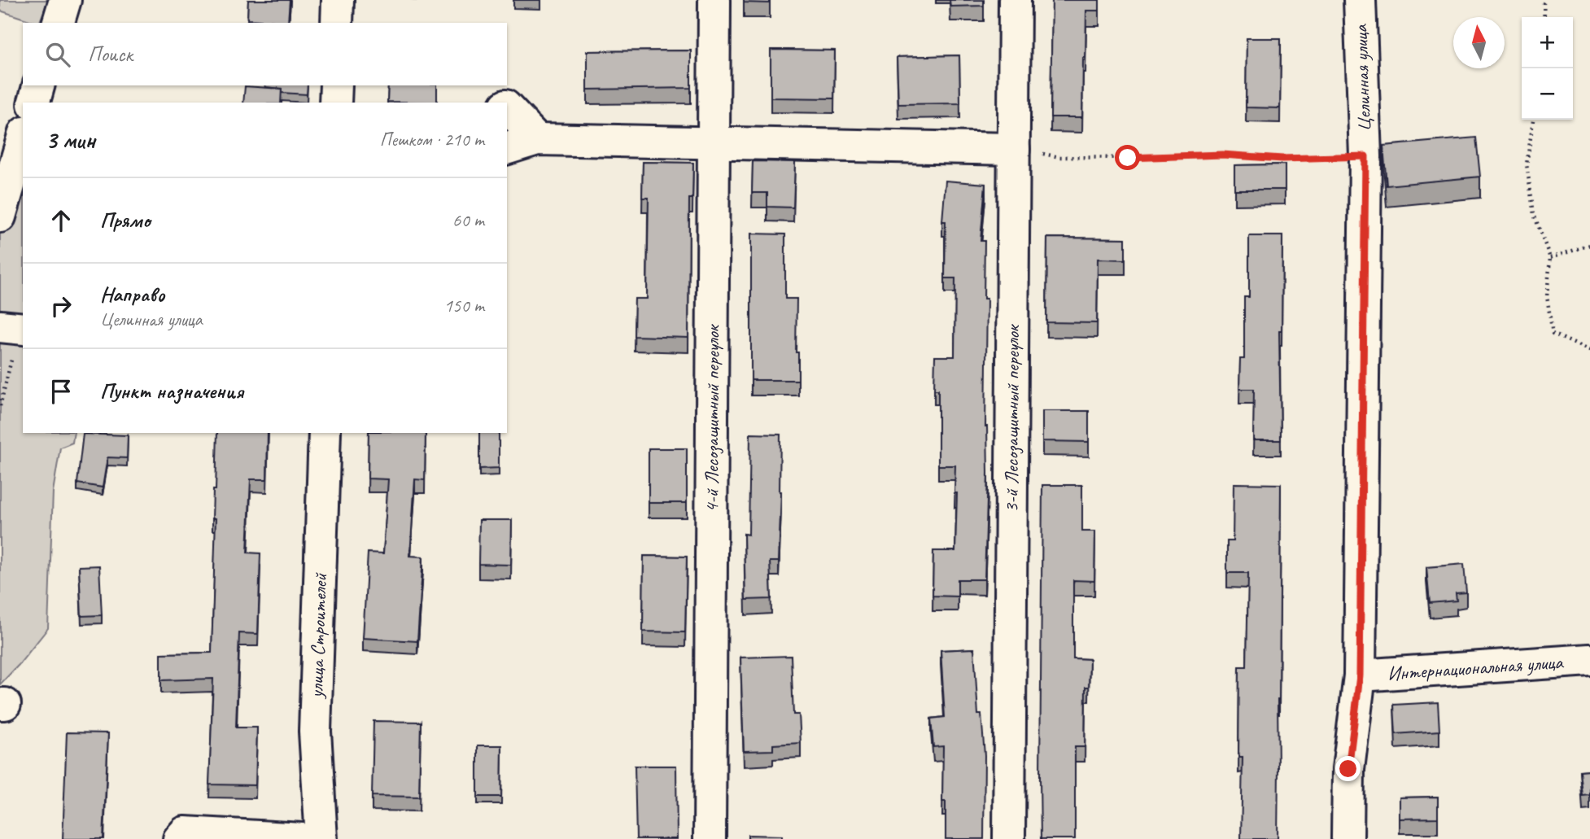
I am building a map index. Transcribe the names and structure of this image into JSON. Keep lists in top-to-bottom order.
{
  "streets": {
    "street": [
      "Целинная улица",
      "4-й Лесозащитный переулок",
      "3-й Лесозащитный переулок",
      "улица Строителей",
      "Интернациональная улица"
    ]
  },
  "crossings": [
    ["Целинная улица", "Интернациональная улица"]
  ],
  "north": "top",
  "page": {
    "map_buttons": ["+", "−"],
    "search": "Поиск",
    "heading": ["3 мин", "Пешком · 210 m"],
    "list": [
      ["Прямо", "60 m"],
      ["Направо", "Целинная улица", "150 m"],
      "Пункт назначения"
    ]
  }
}
